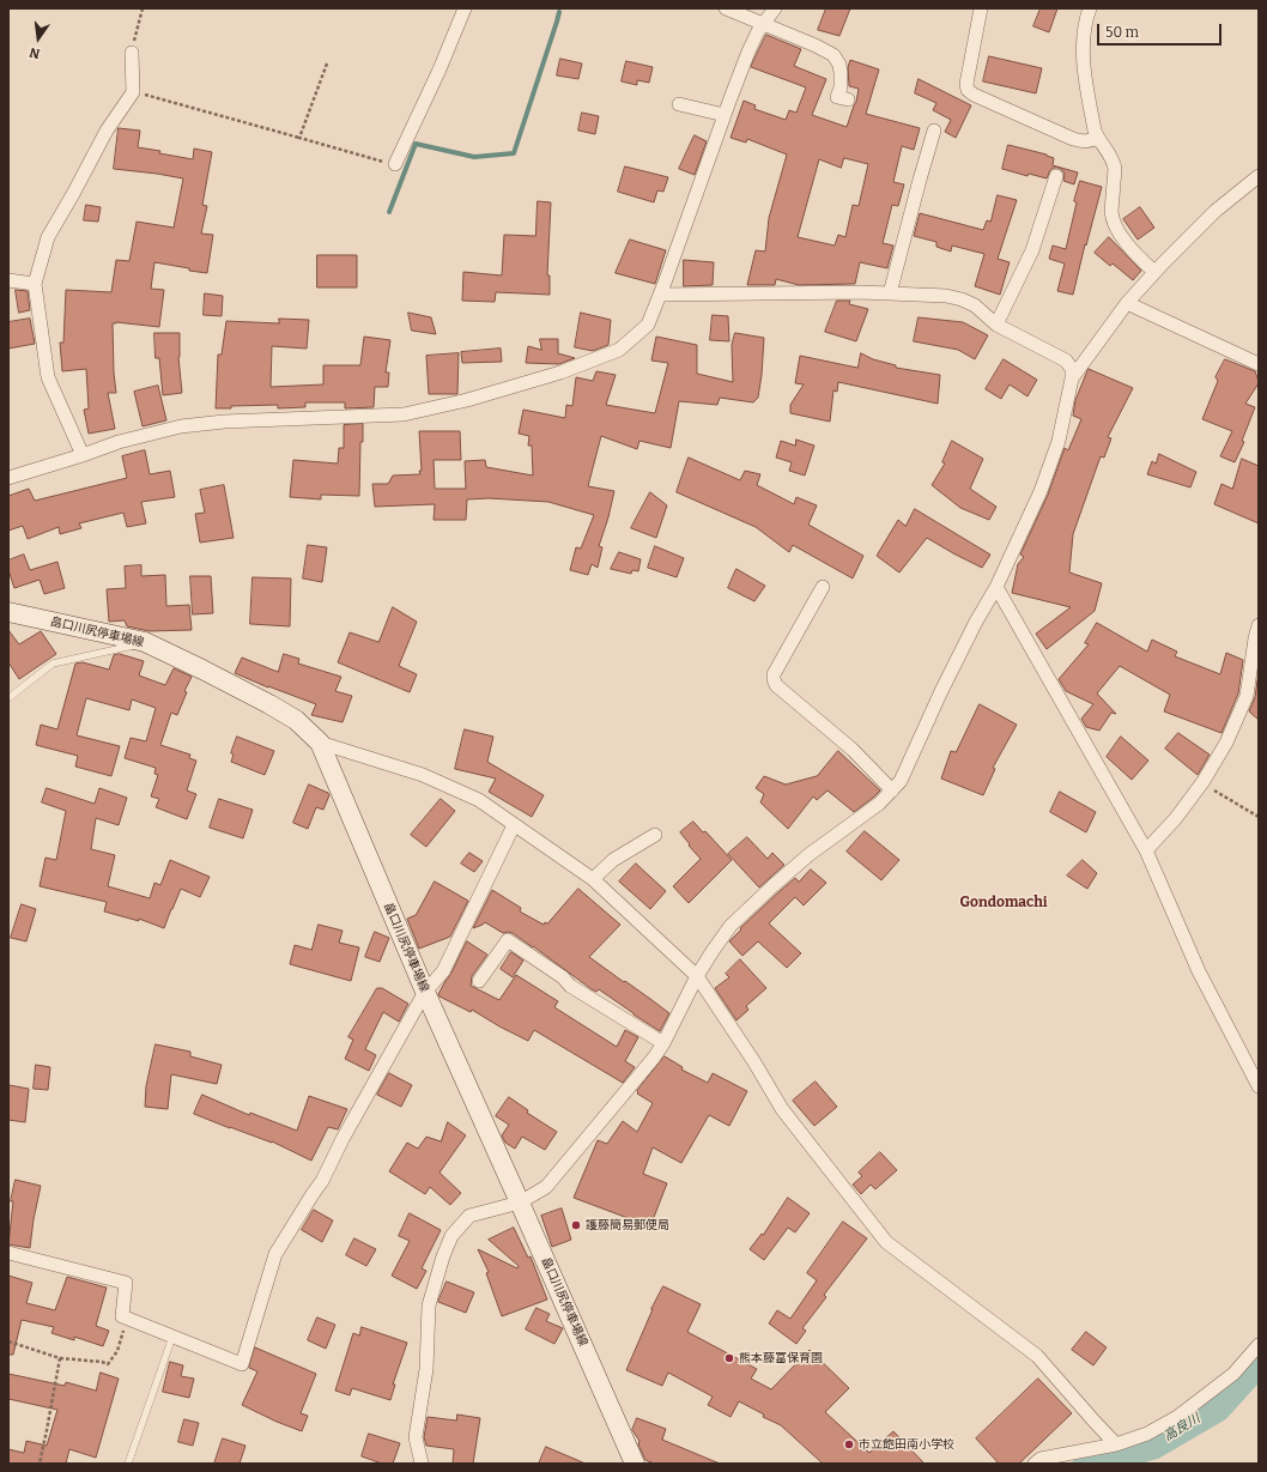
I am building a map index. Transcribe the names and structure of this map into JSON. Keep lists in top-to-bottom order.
{
  "streets": {
    "main road": ["畠口川尻停車場線"]
  },
  "districts": ["Gondomachi"],
  "water": ["高良川"],
  "places": ["護藤簡易郵便局", "熊本藤富保育園", "市立飽田南小学校"],
  "scale_bar": "50 m",
  "north": "bottom"
}
